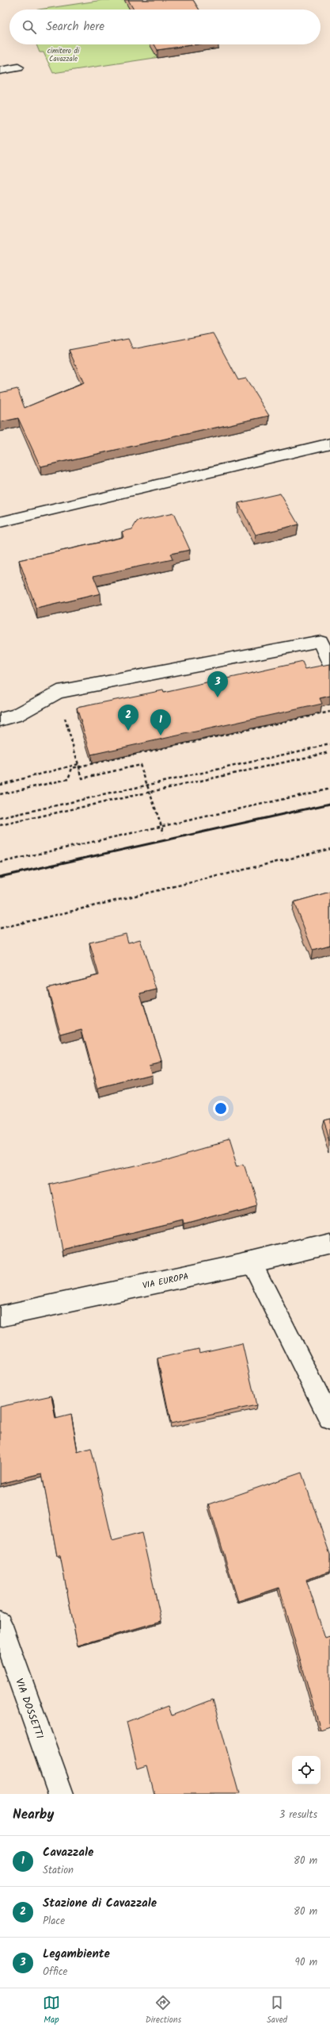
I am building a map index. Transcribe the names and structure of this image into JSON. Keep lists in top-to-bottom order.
{
  "streets": {
    "street": ["VIA EUROPA", "VIA DOSSETTI"]
  },
  "parks": ["cimitero di Cavazzale"],
  "page": {
    "search": "Search here",
    "pins": ["3", "2", "1"],
    "heading": ["Nearby", "3 results"],
    "list": [
      {
        "mark": "1",
        "name": "Cavazzale",
        "note": "Station",
        "value": "80 m"
      },
      {
        "mark": "2",
        "name": "Stazione di Cavazzale",
        "note": "Place",
        "value": "80 m"
      },
      {
        "mark": "3",
        "name": "Legambiente",
        "note": "Office",
        "value": "90 m"
      }
    ],
    "nav": ["Map", "Directions", "Saved"]
  }
}
